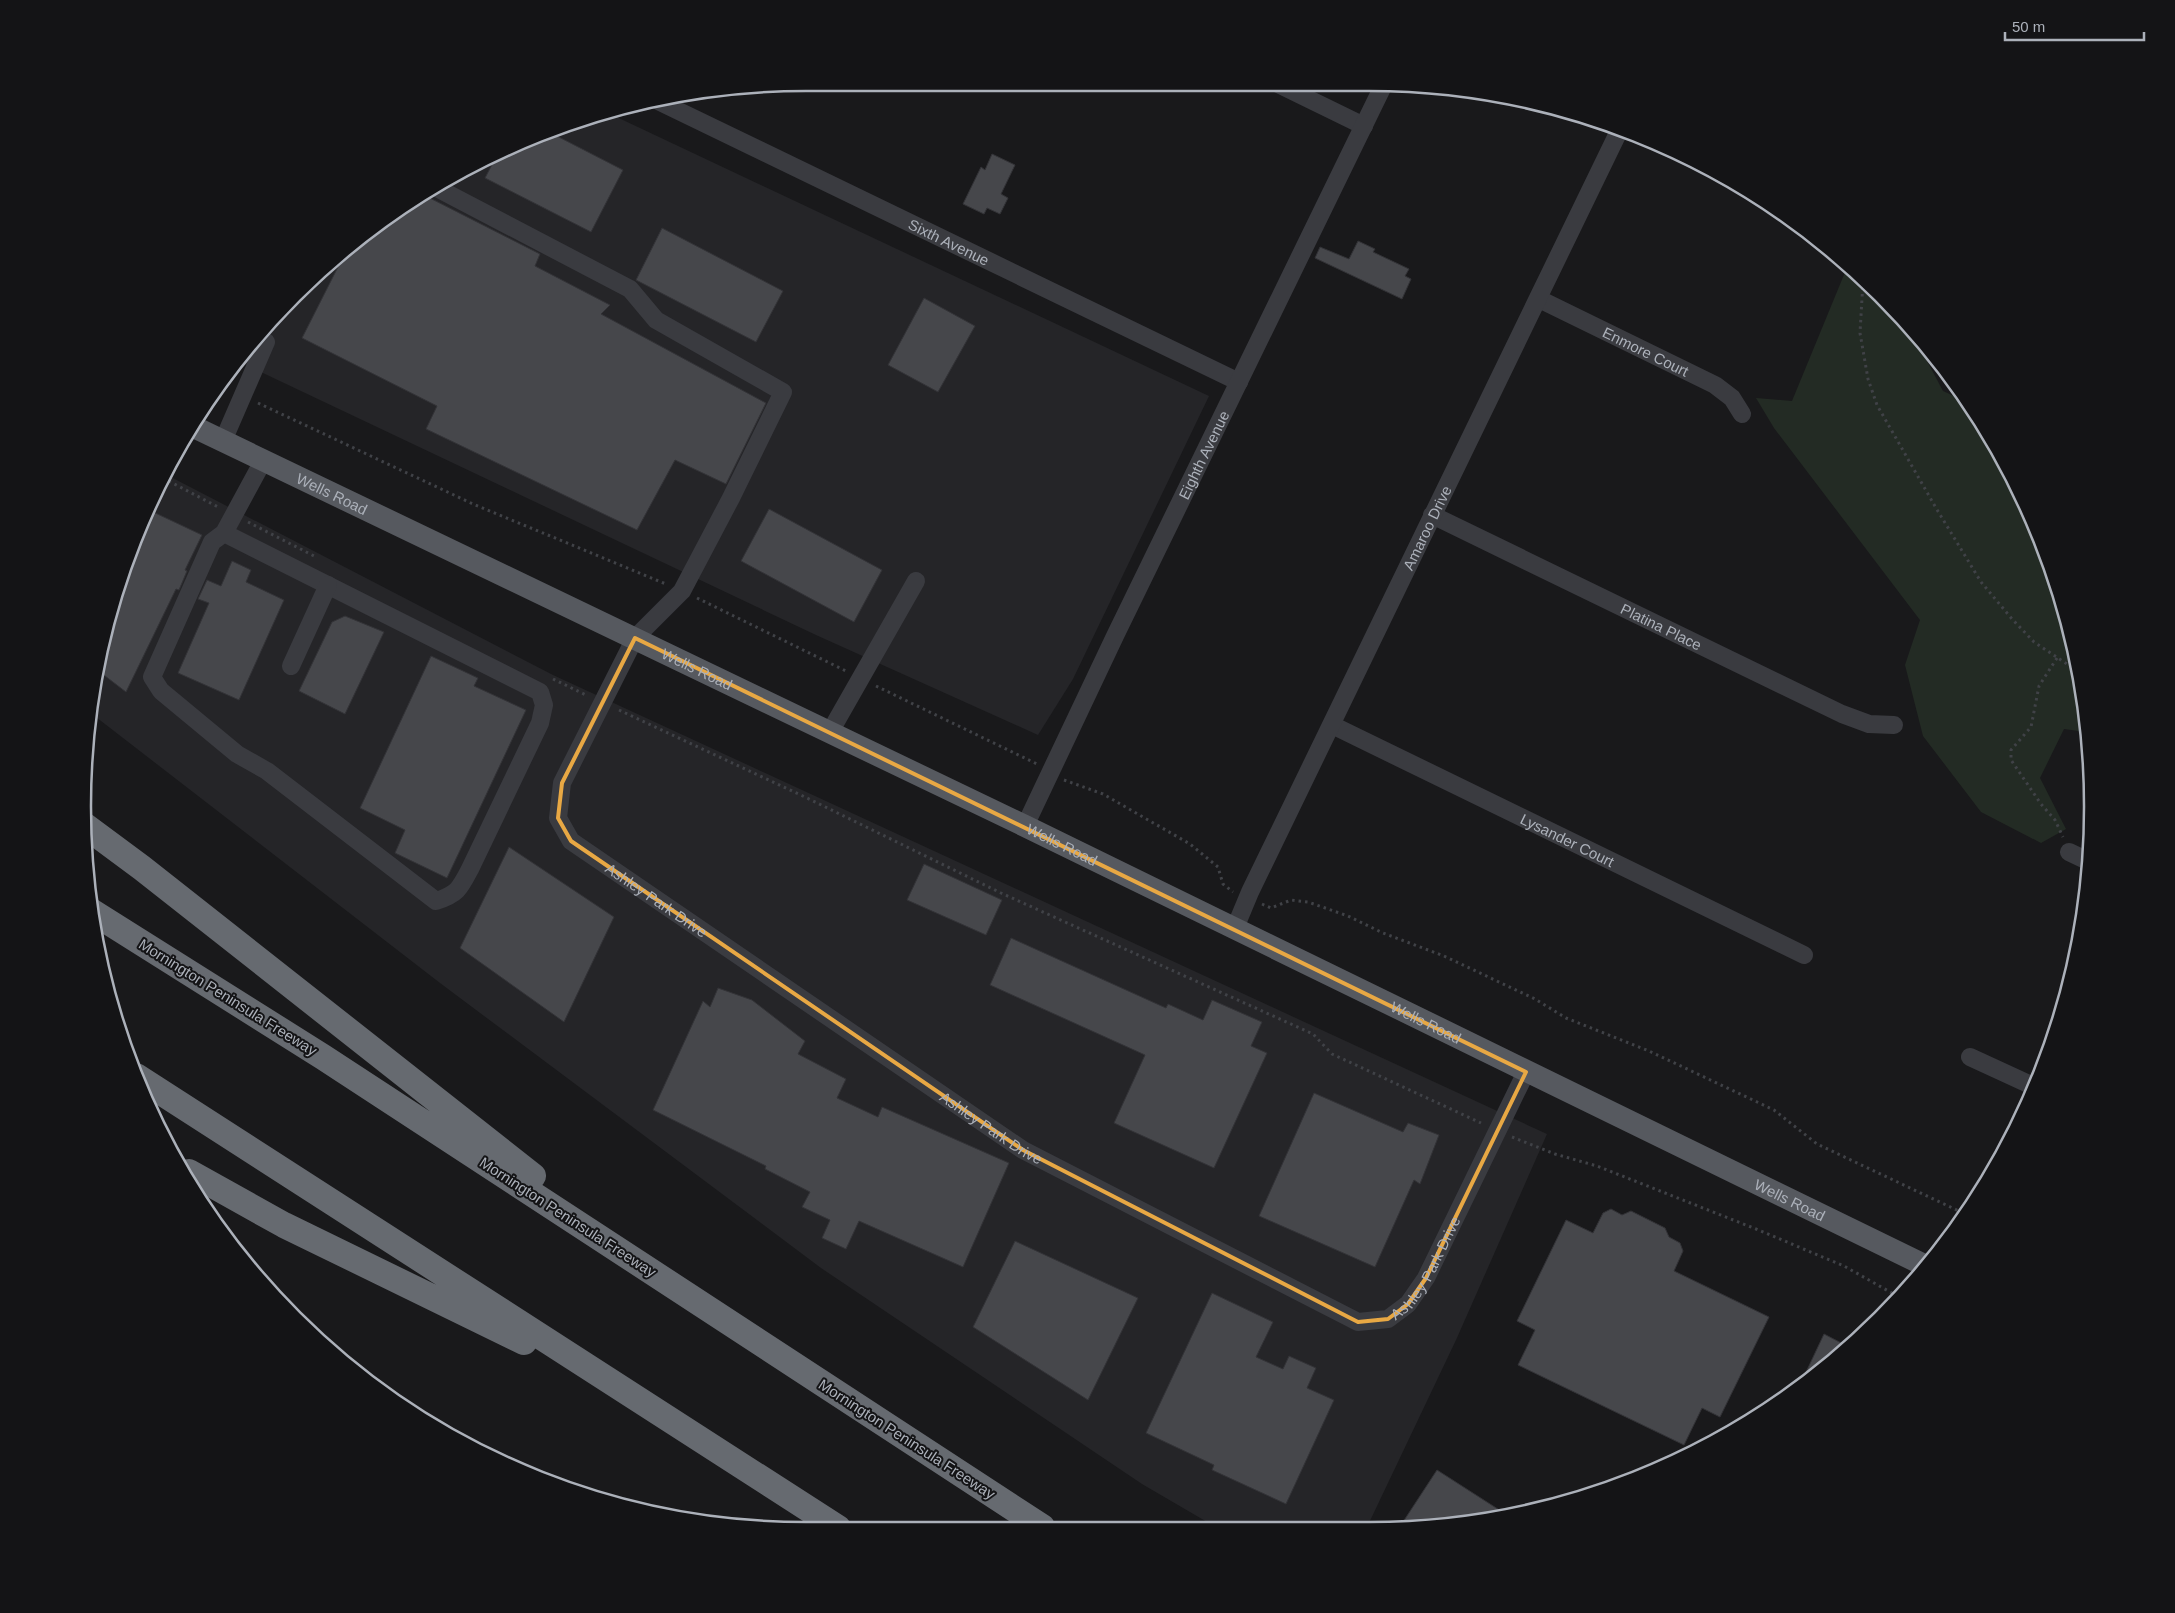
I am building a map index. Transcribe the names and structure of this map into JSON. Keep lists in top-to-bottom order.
{
  "streets": {
    "highway": ["Mornington Peninsula Freeway"],
    "main road": ["Wells Road"],
    "street": [
      "Sixth Avenue",
      "Enmore Court",
      "Eighth Avenue",
      "Amaroo Drive",
      "Platina Place",
      "Lysander Court",
      "Ashley Park Drive"
    ]
  },
  "crossings": [
    ["Sixth Avenue", "Eighth Avenue"],
    ["Enmore Court", "Amaroo Drive"],
    ["Eighth Avenue", "Wells Road"],
    ["Wells Road", "Amaroo Drive"],
    ["Wells Road", "Ashley Park Drive"],
    ["Amaroo Drive", "Platina Place"],
    ["Amaroo Drive", "Lysander Court"]
  ],
  "scale_bar": "50 m"
}
